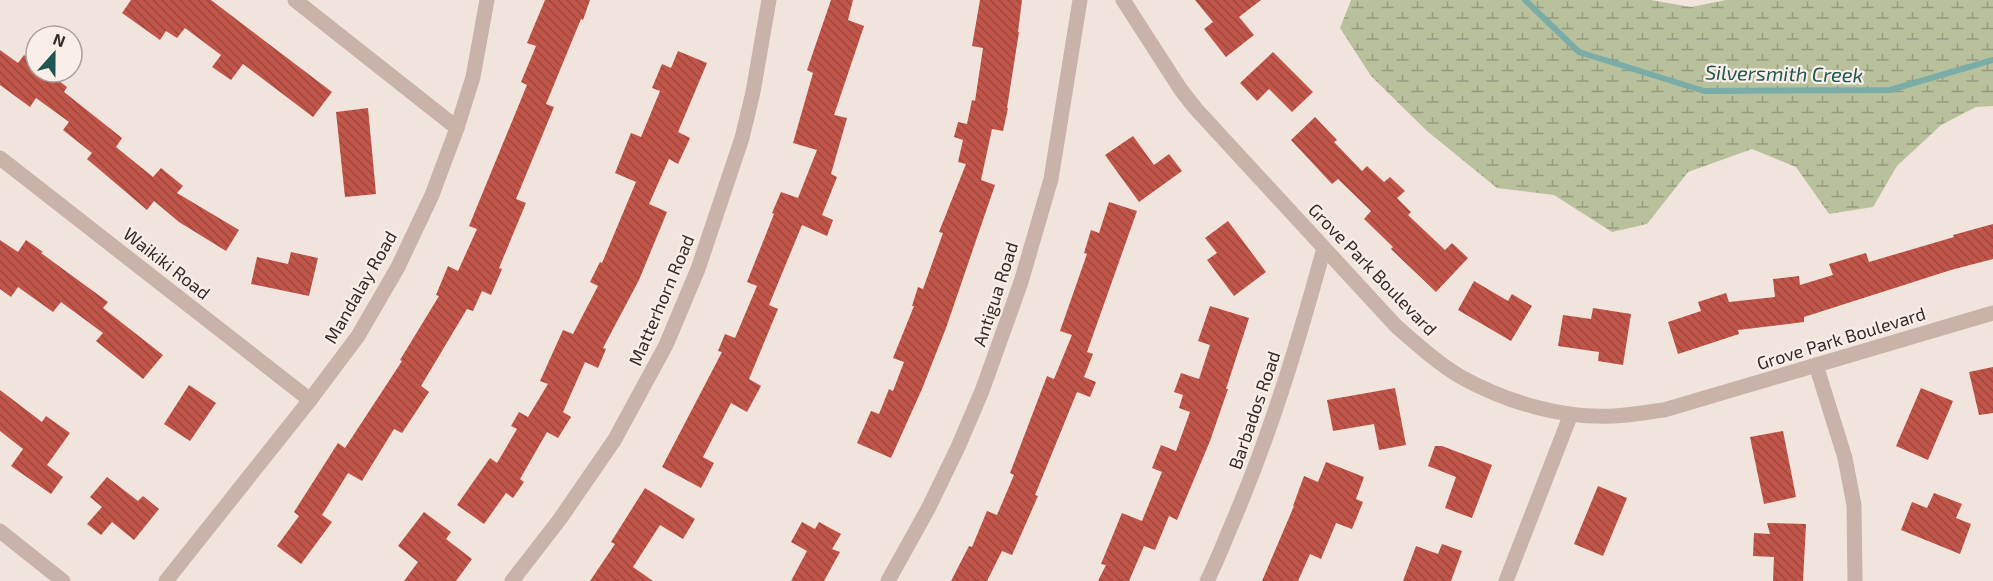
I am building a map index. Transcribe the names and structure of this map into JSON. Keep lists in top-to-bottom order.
{
  "streets": {
    "street": [
      "Waikiki Road",
      "Grove Park Boulevard",
      "Mandalay Road",
      "Antigua Road",
      "Matterhorn Road",
      "Barbados Road"
    ]
  },
  "crossings": [
    ["Waikiki Road", "Mandalay Road"],
    ["Grove Park Boulevard", "Barbados Road"]
  ],
  "water": ["Silversmith Creek"],
  "north": "top"
}
